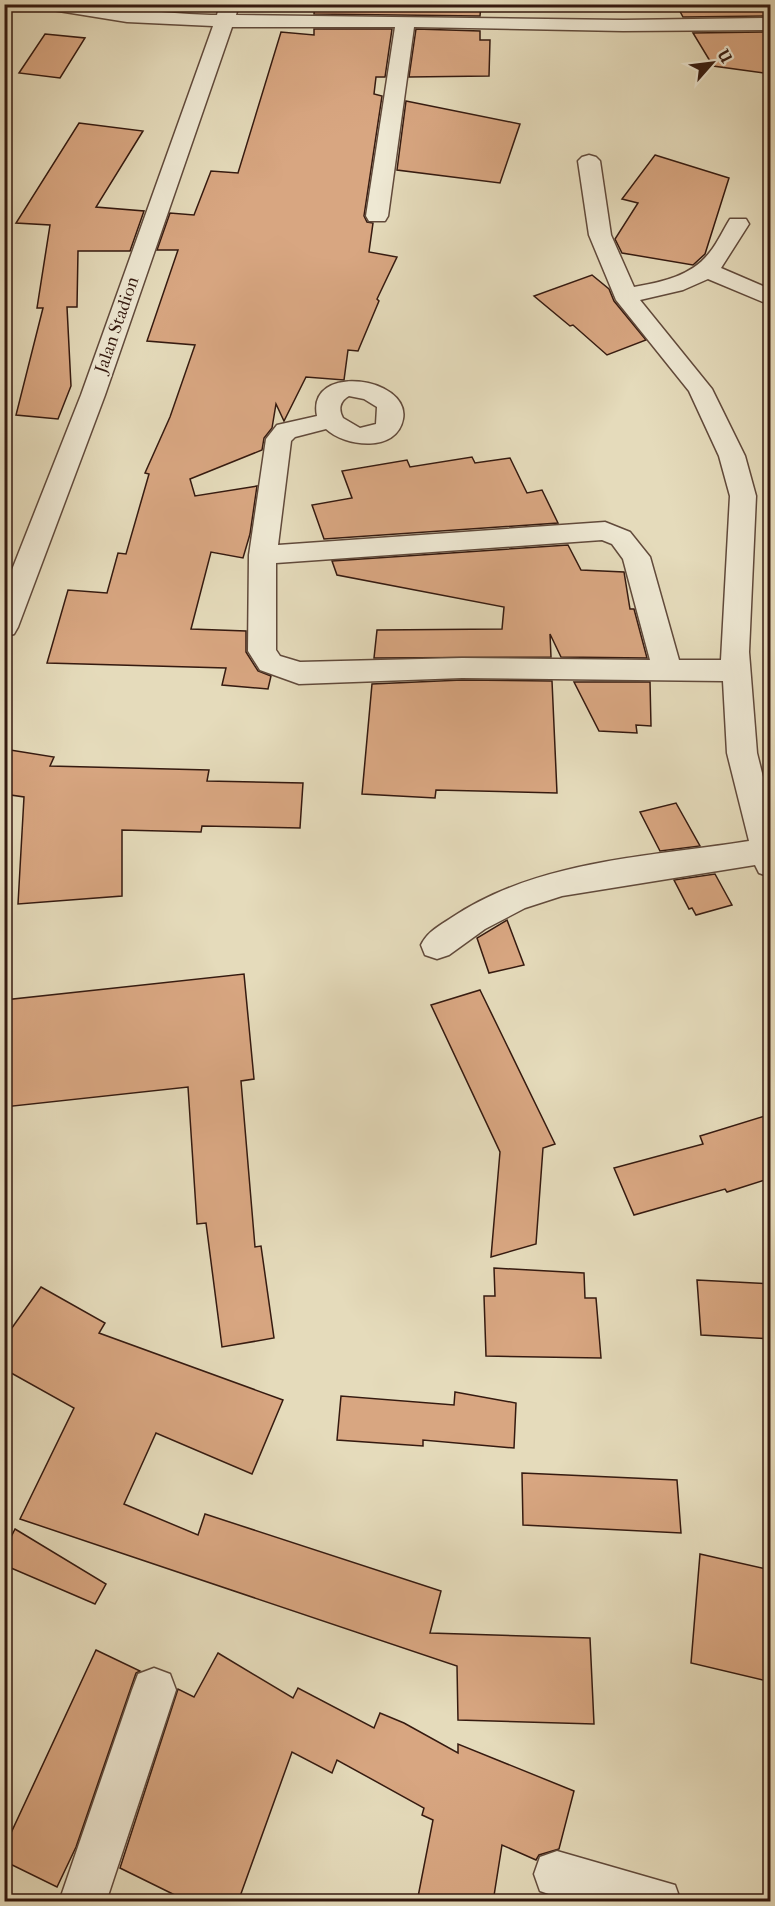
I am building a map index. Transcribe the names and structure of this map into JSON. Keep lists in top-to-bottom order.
{
  "streets": {
    "street": ["Jalan Stadion"]
  },
  "north": "top right"
}
